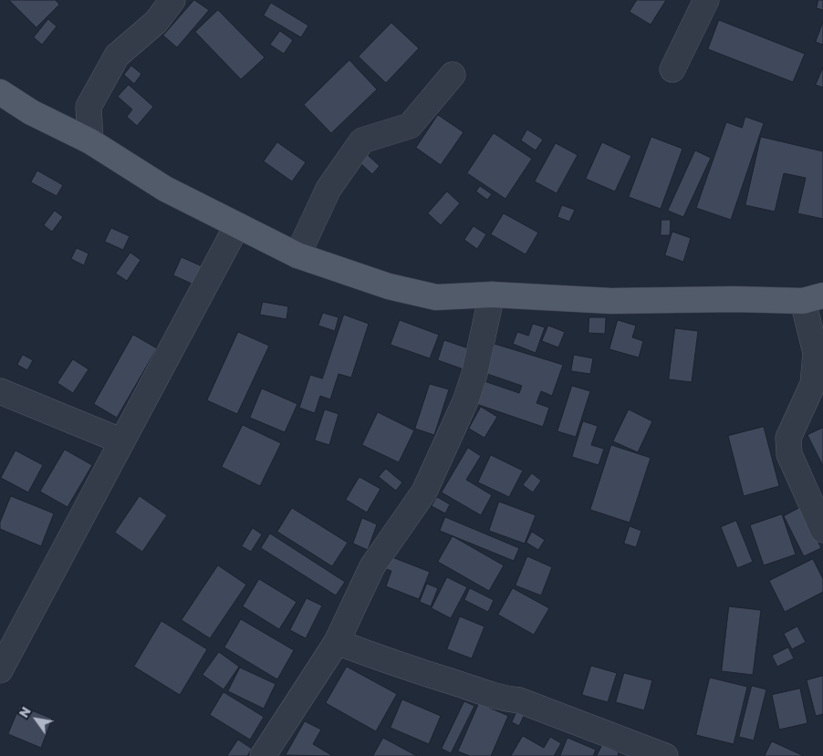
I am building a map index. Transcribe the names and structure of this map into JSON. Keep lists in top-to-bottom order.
{
  "north": "top left"
}
